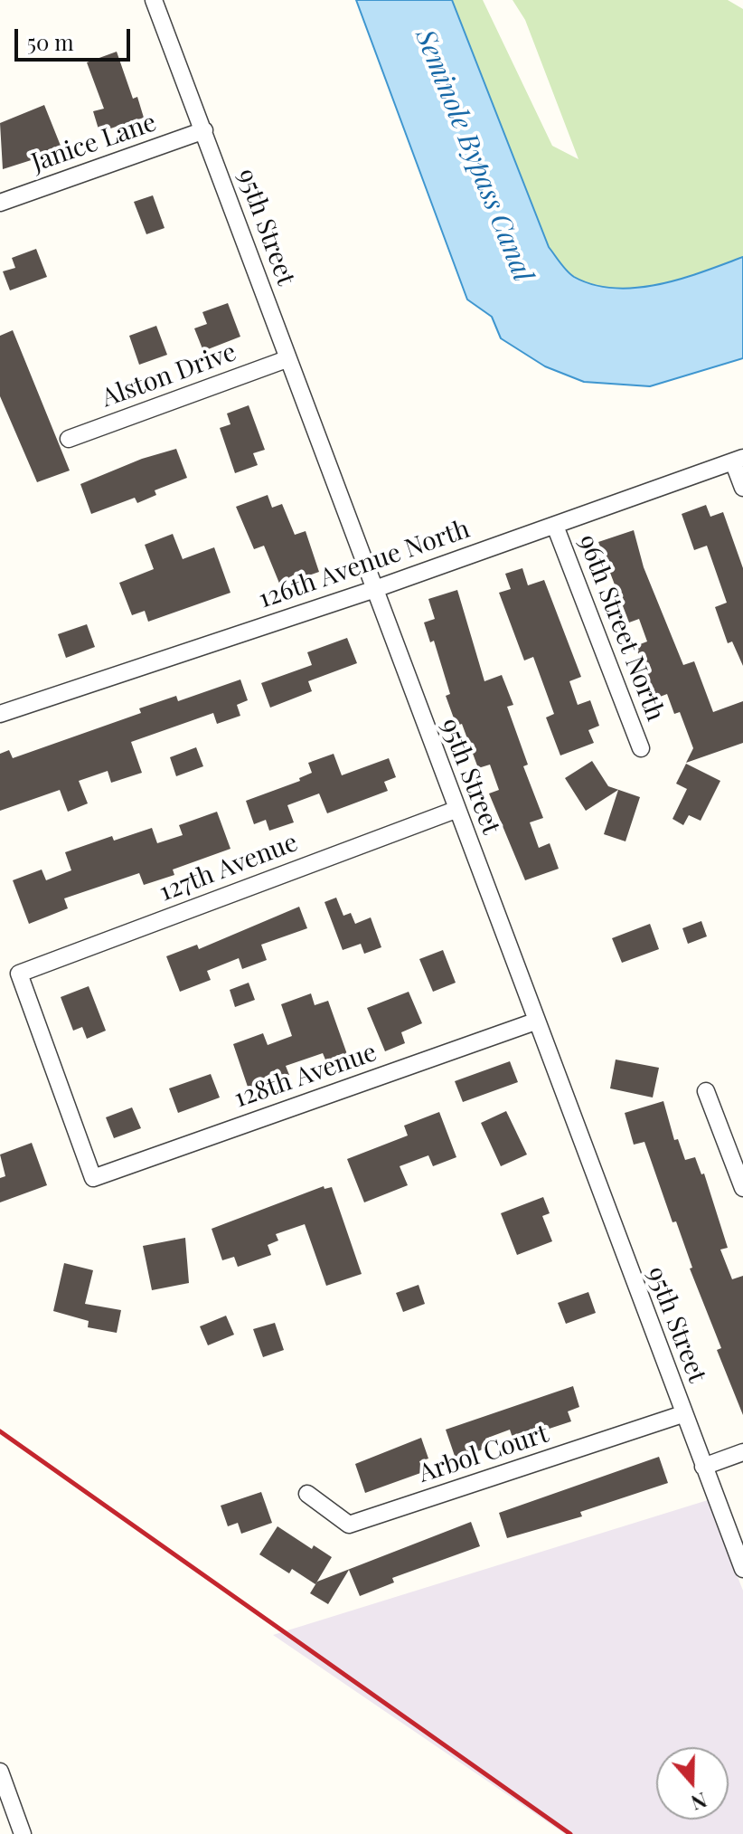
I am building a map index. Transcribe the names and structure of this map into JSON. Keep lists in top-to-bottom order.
{
  "streets": {
    "street": [
      "Janice Lane",
      "95th Street",
      "Alston Drive",
      "126th Avenue North",
      "96th Street North",
      "127th Avenue",
      "128th Avenue",
      "Arbol Court"
    ]
  },
  "crossings": [
    ["Janice Lane", "95th Street"],
    ["95th Street", "Alston Drive"],
    ["95th Street", "126th Avenue North"],
    ["95th Street", "127th Avenue"],
    ["95th Street", "128th Avenue"],
    ["95th Street", "Arbol Court"],
    ["126th Avenue North", "96th Street North"],
    ["127th Avenue", "128th Avenue"]
  ],
  "water": ["Seminole Bypass Canal"],
  "scale_bar": "50 m",
  "north": "bottom"
}
